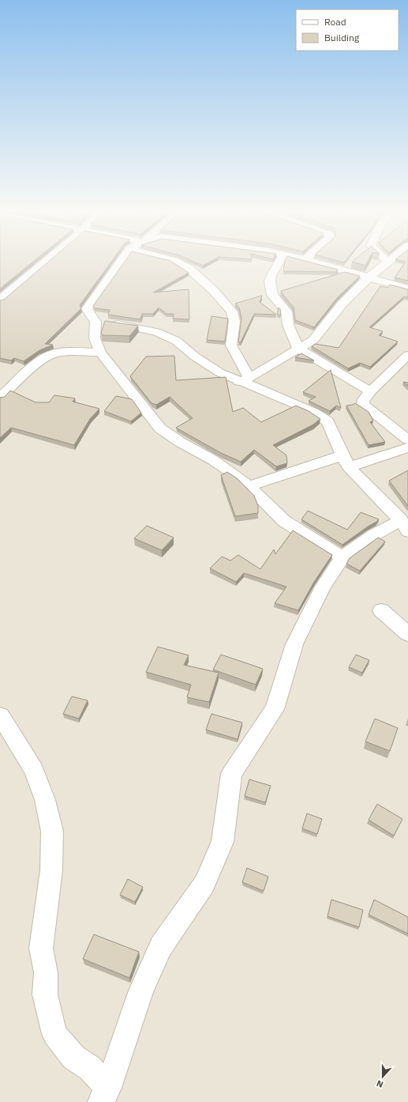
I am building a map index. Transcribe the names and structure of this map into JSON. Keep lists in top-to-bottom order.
{
  "legend": ["Road", "Building"],
  "north": "bottom"
}
